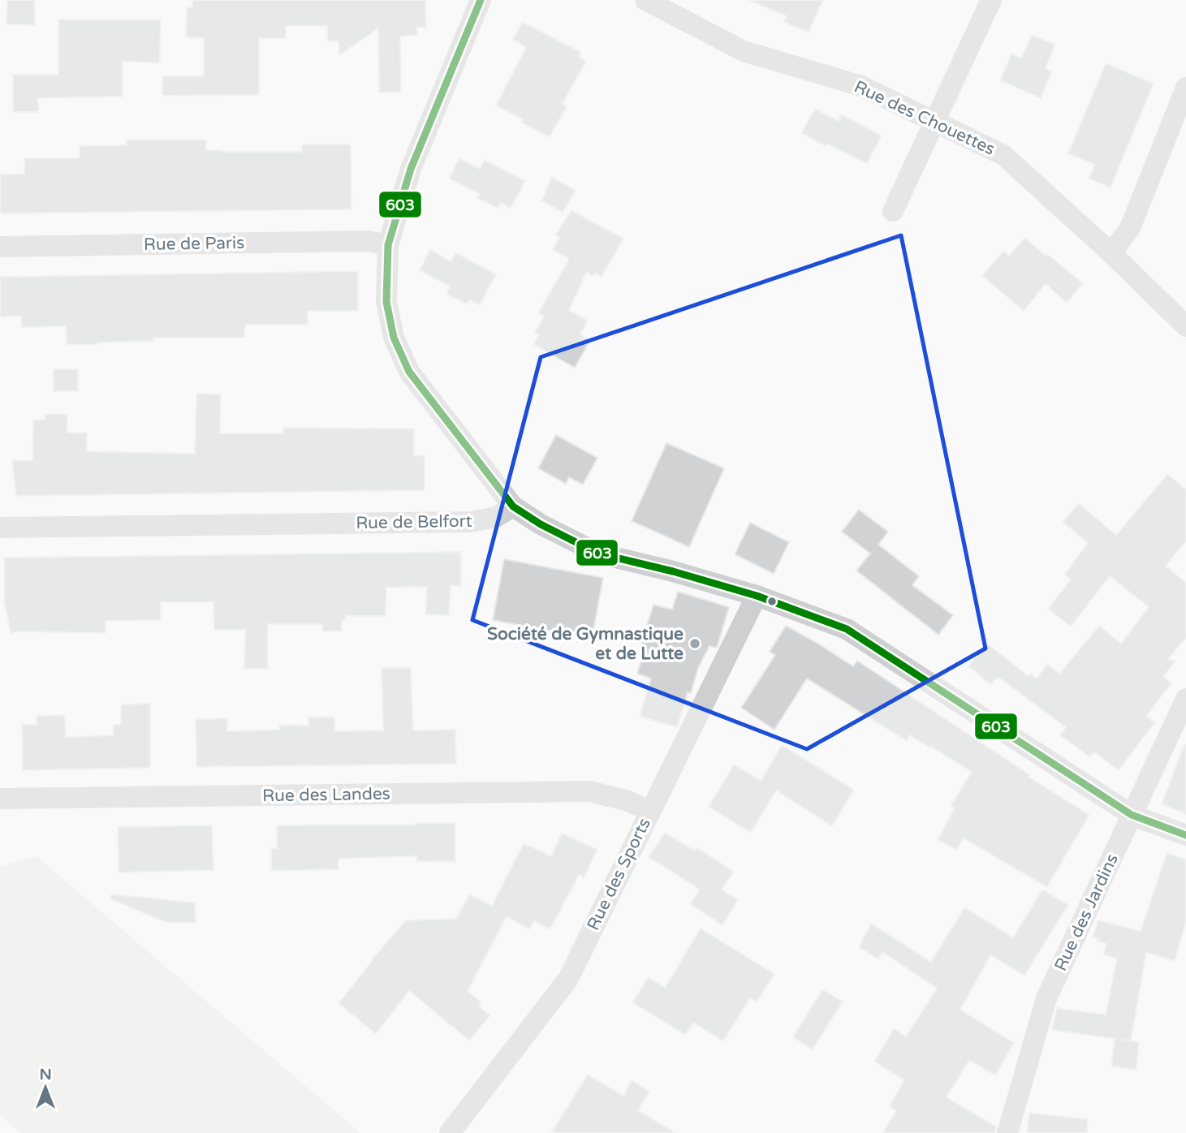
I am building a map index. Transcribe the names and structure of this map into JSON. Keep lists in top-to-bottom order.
{
  "streets": {
    "street": [
      "Rue des Chouettes",
      "Rue de Paris",
      "Rue de Belfort",
      "Rue des Landes",
      "Rue des Sports",
      "Rue des Jardins"
    ]
  },
  "crossings": [
    ["Rue des Landes", "Rue des Sports"]
  ],
  "places": ["Société de Gymnastique et de Lutte"],
  "lines": ["transit line 603"],
  "north": "top"
}
